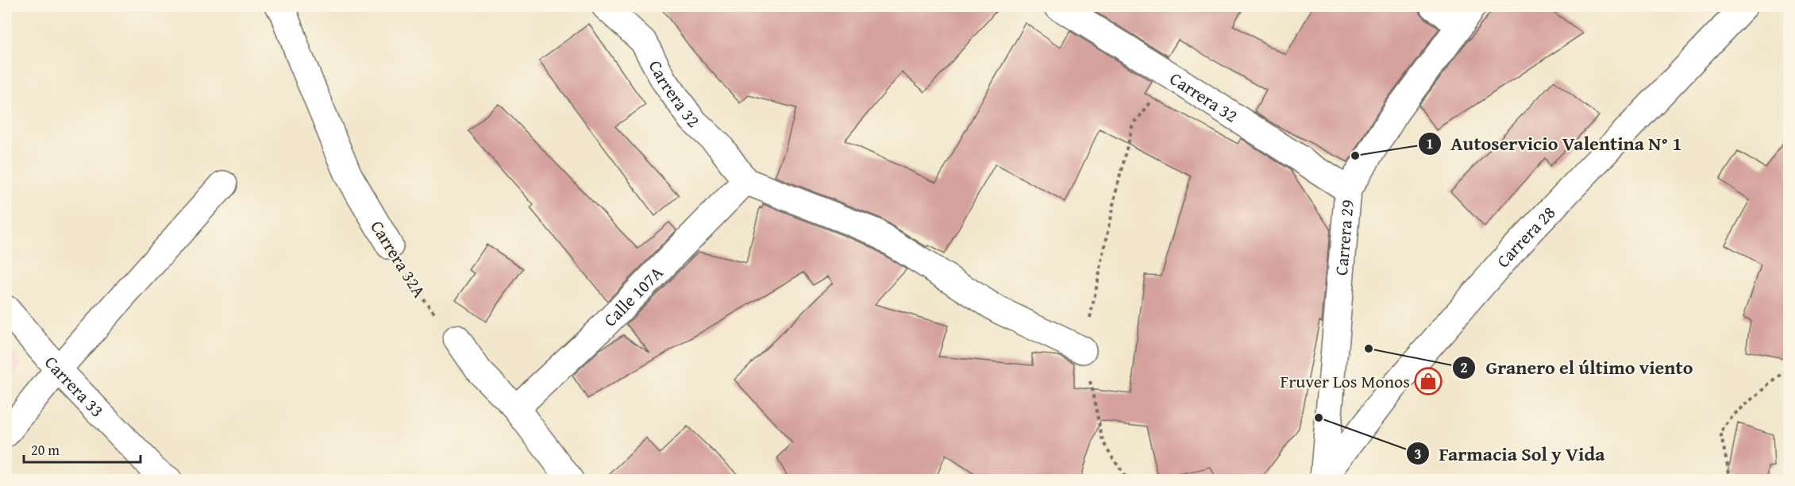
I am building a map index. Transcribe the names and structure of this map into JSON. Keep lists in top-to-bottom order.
{
  "streets": {
    "street": [
      "Carrera 32",
      "Carrera 28",
      "Carrera 29",
      "Carrera 32A",
      "Calle 107A",
      "Carrera 33"
    ]
  },
  "crossings": [
    ["Carrera 32", "Carrera 29"],
    ["Carrera 32", "Calle 107A"],
    ["Carrera 28", "Carrera 29"]
  ],
  "places": {
    "other": ["Autoservicio Valentina N° 1", "Granero el último viento", "Farmacia Sol y Vida"],
    "shop": ["Fruver Los Monos"]
  },
  "scale_bar": "20 m"
}
